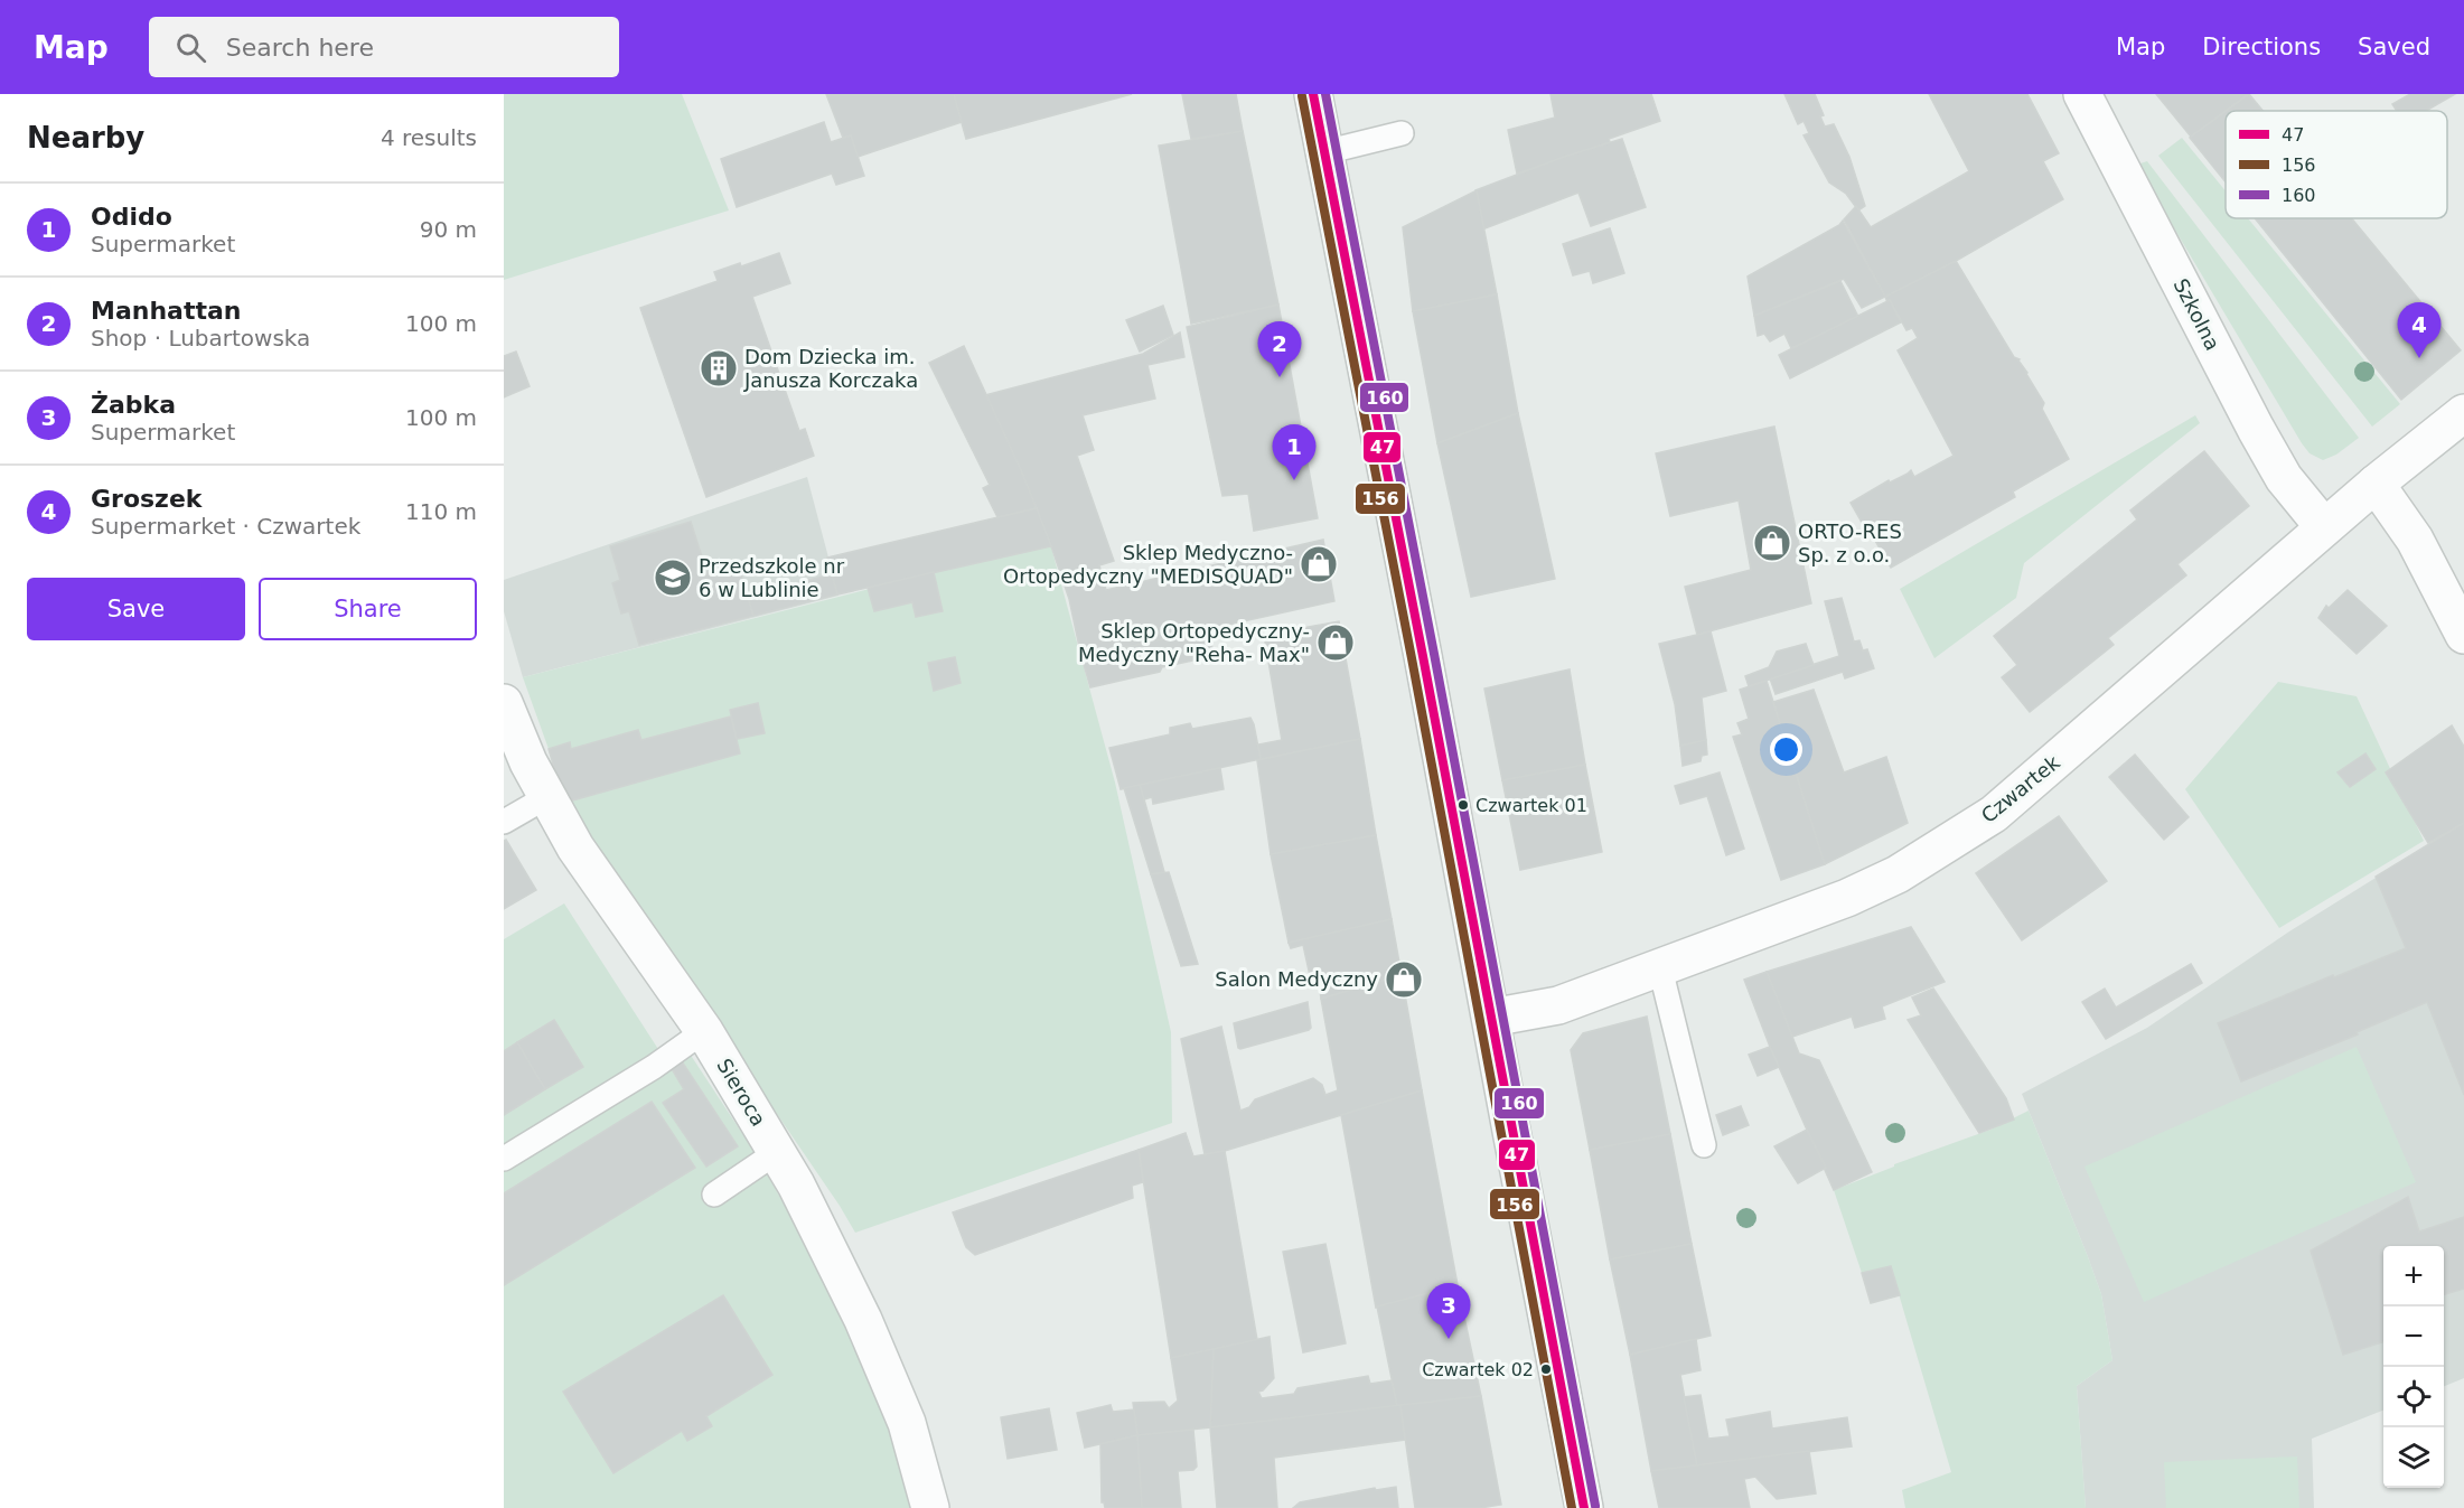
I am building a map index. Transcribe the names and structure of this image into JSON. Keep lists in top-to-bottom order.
{
  "streets": {
    "street": ["Szkolna", "Czwartek", "Sieroca"]
  },
  "crossings": [
    ["Szkolna", "Czwartek"]
  ],
  "places": {
    "building": ["Dom Dziecka im. Janusza Korczaka"],
    "shop": [
      "ORTO-RES Sp. z o.o.",
      "Sklep Medyczno- Ortopedyczny \"MEDISQUAD\"",
      "Sklep Ortopedyczny- Medyczny \"Reha- Max\"",
      "Salon Medyczny"
    ],
    "school or university": ["Przedszkole nr 6 w Lublinie"],
    "other": ["Czwartek 01", "Czwartek 02"]
  },
  "lines": ["transit line 47", "transit line 160", "transit line 156"],
  "legend": ["47", "156", "160"],
  "page": {
    "header": "Map",
    "search": "Search here",
    "nav": ["Map", "Directions", "Saved"],
    "heading": ["Nearby", "4 results"],
    "list": [
      {
        "mark": "1",
        "name": "Odido",
        "note": "Supermarket",
        "value": "90 m"
      },
      {
        "mark": "2",
        "name": "Manhattan",
        "note": "Shop · Lubartowska",
        "value": "100 m"
      },
      {
        "mark": "3",
        "name": "Żabka",
        "note": "Supermarket",
        "value": "100 m"
      },
      {
        "mark": "4",
        "name": "Groszek",
        "note": "Supermarket · Czwartek",
        "value": "110 m"
      }
    ],
    "pins": [
      "4",
      "2",
      "1",
      "3"
    ],
    "buttons": ["Save", "Share"],
    "map_buttons": ["+", "−"]
  }
}
